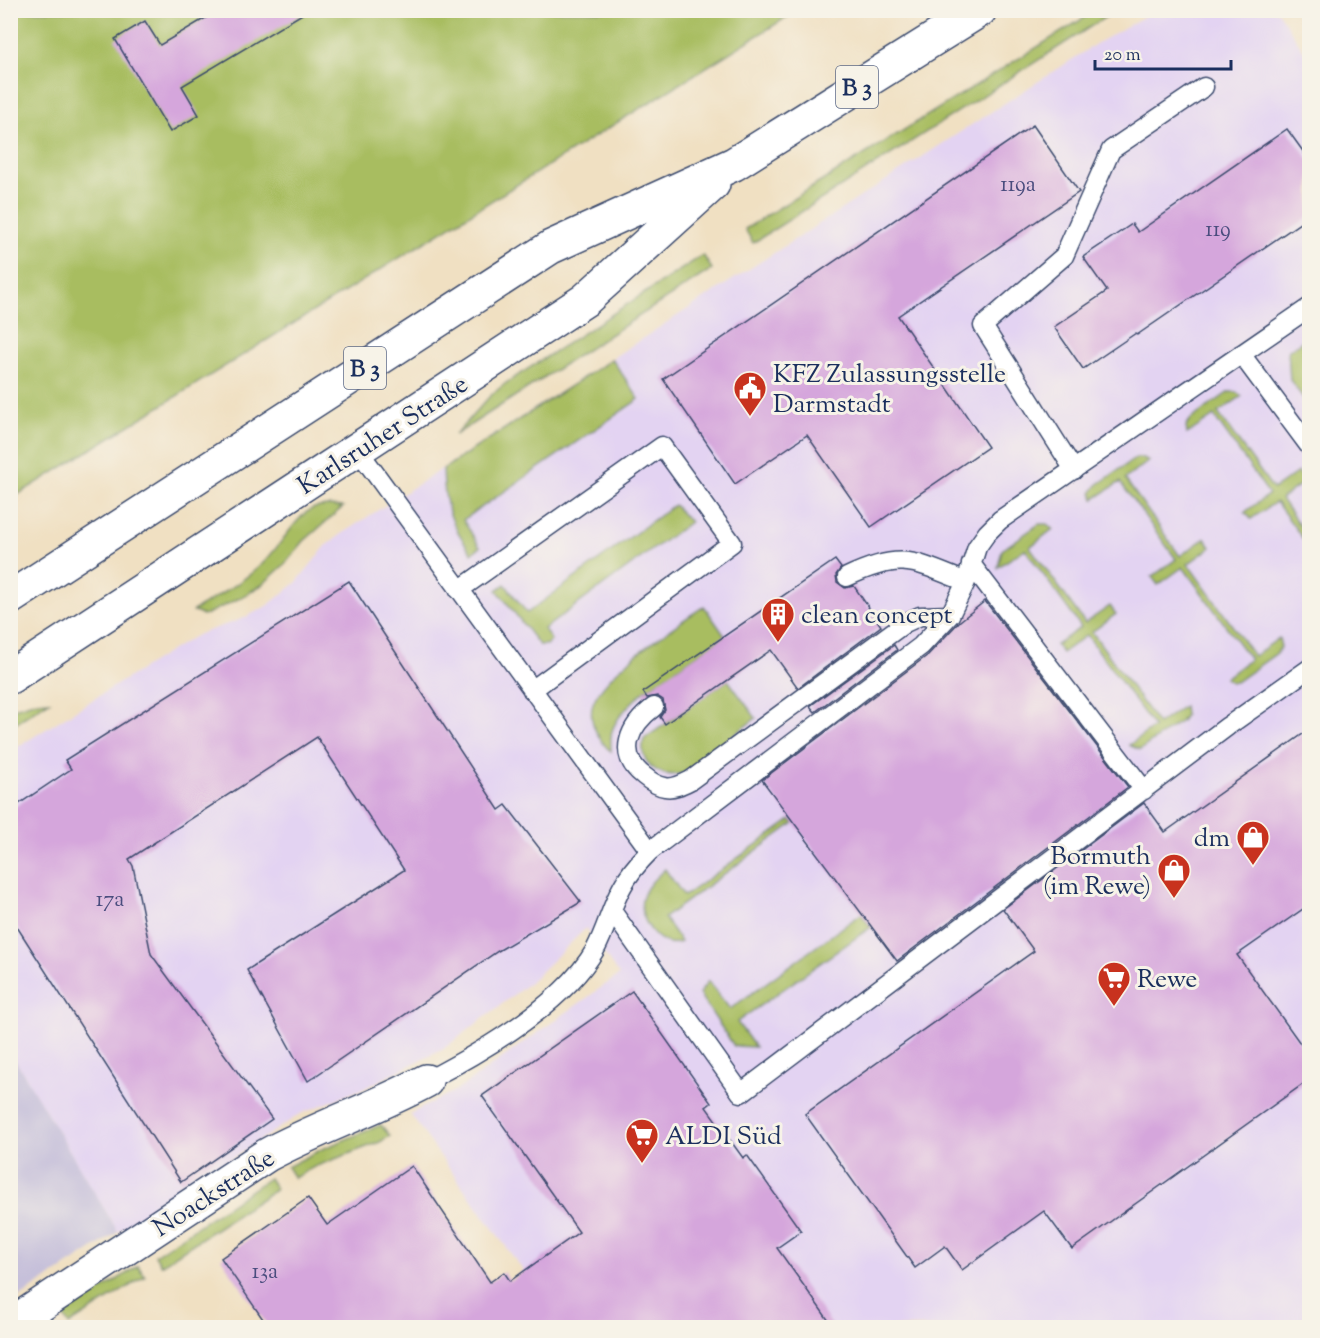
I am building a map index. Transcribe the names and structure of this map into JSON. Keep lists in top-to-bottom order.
{
  "streets": {
    "main road": ["B 3", "Karlsruher Straße", "Noackstraße"]
  },
  "places": {
    "public building": ["KFZ Zulassungsstelle Darmstadt"],
    "building": ["clean concept"],
    "shop": ["dm", "Bormuth (im Rewe)"],
    "supermarket": ["Rewe", "ALDI Süd"]
  },
  "house_numbers": [
    "119a",
    "119",
    "17a",
    "13a"
  ],
  "scale_bar": "20 m"
}
